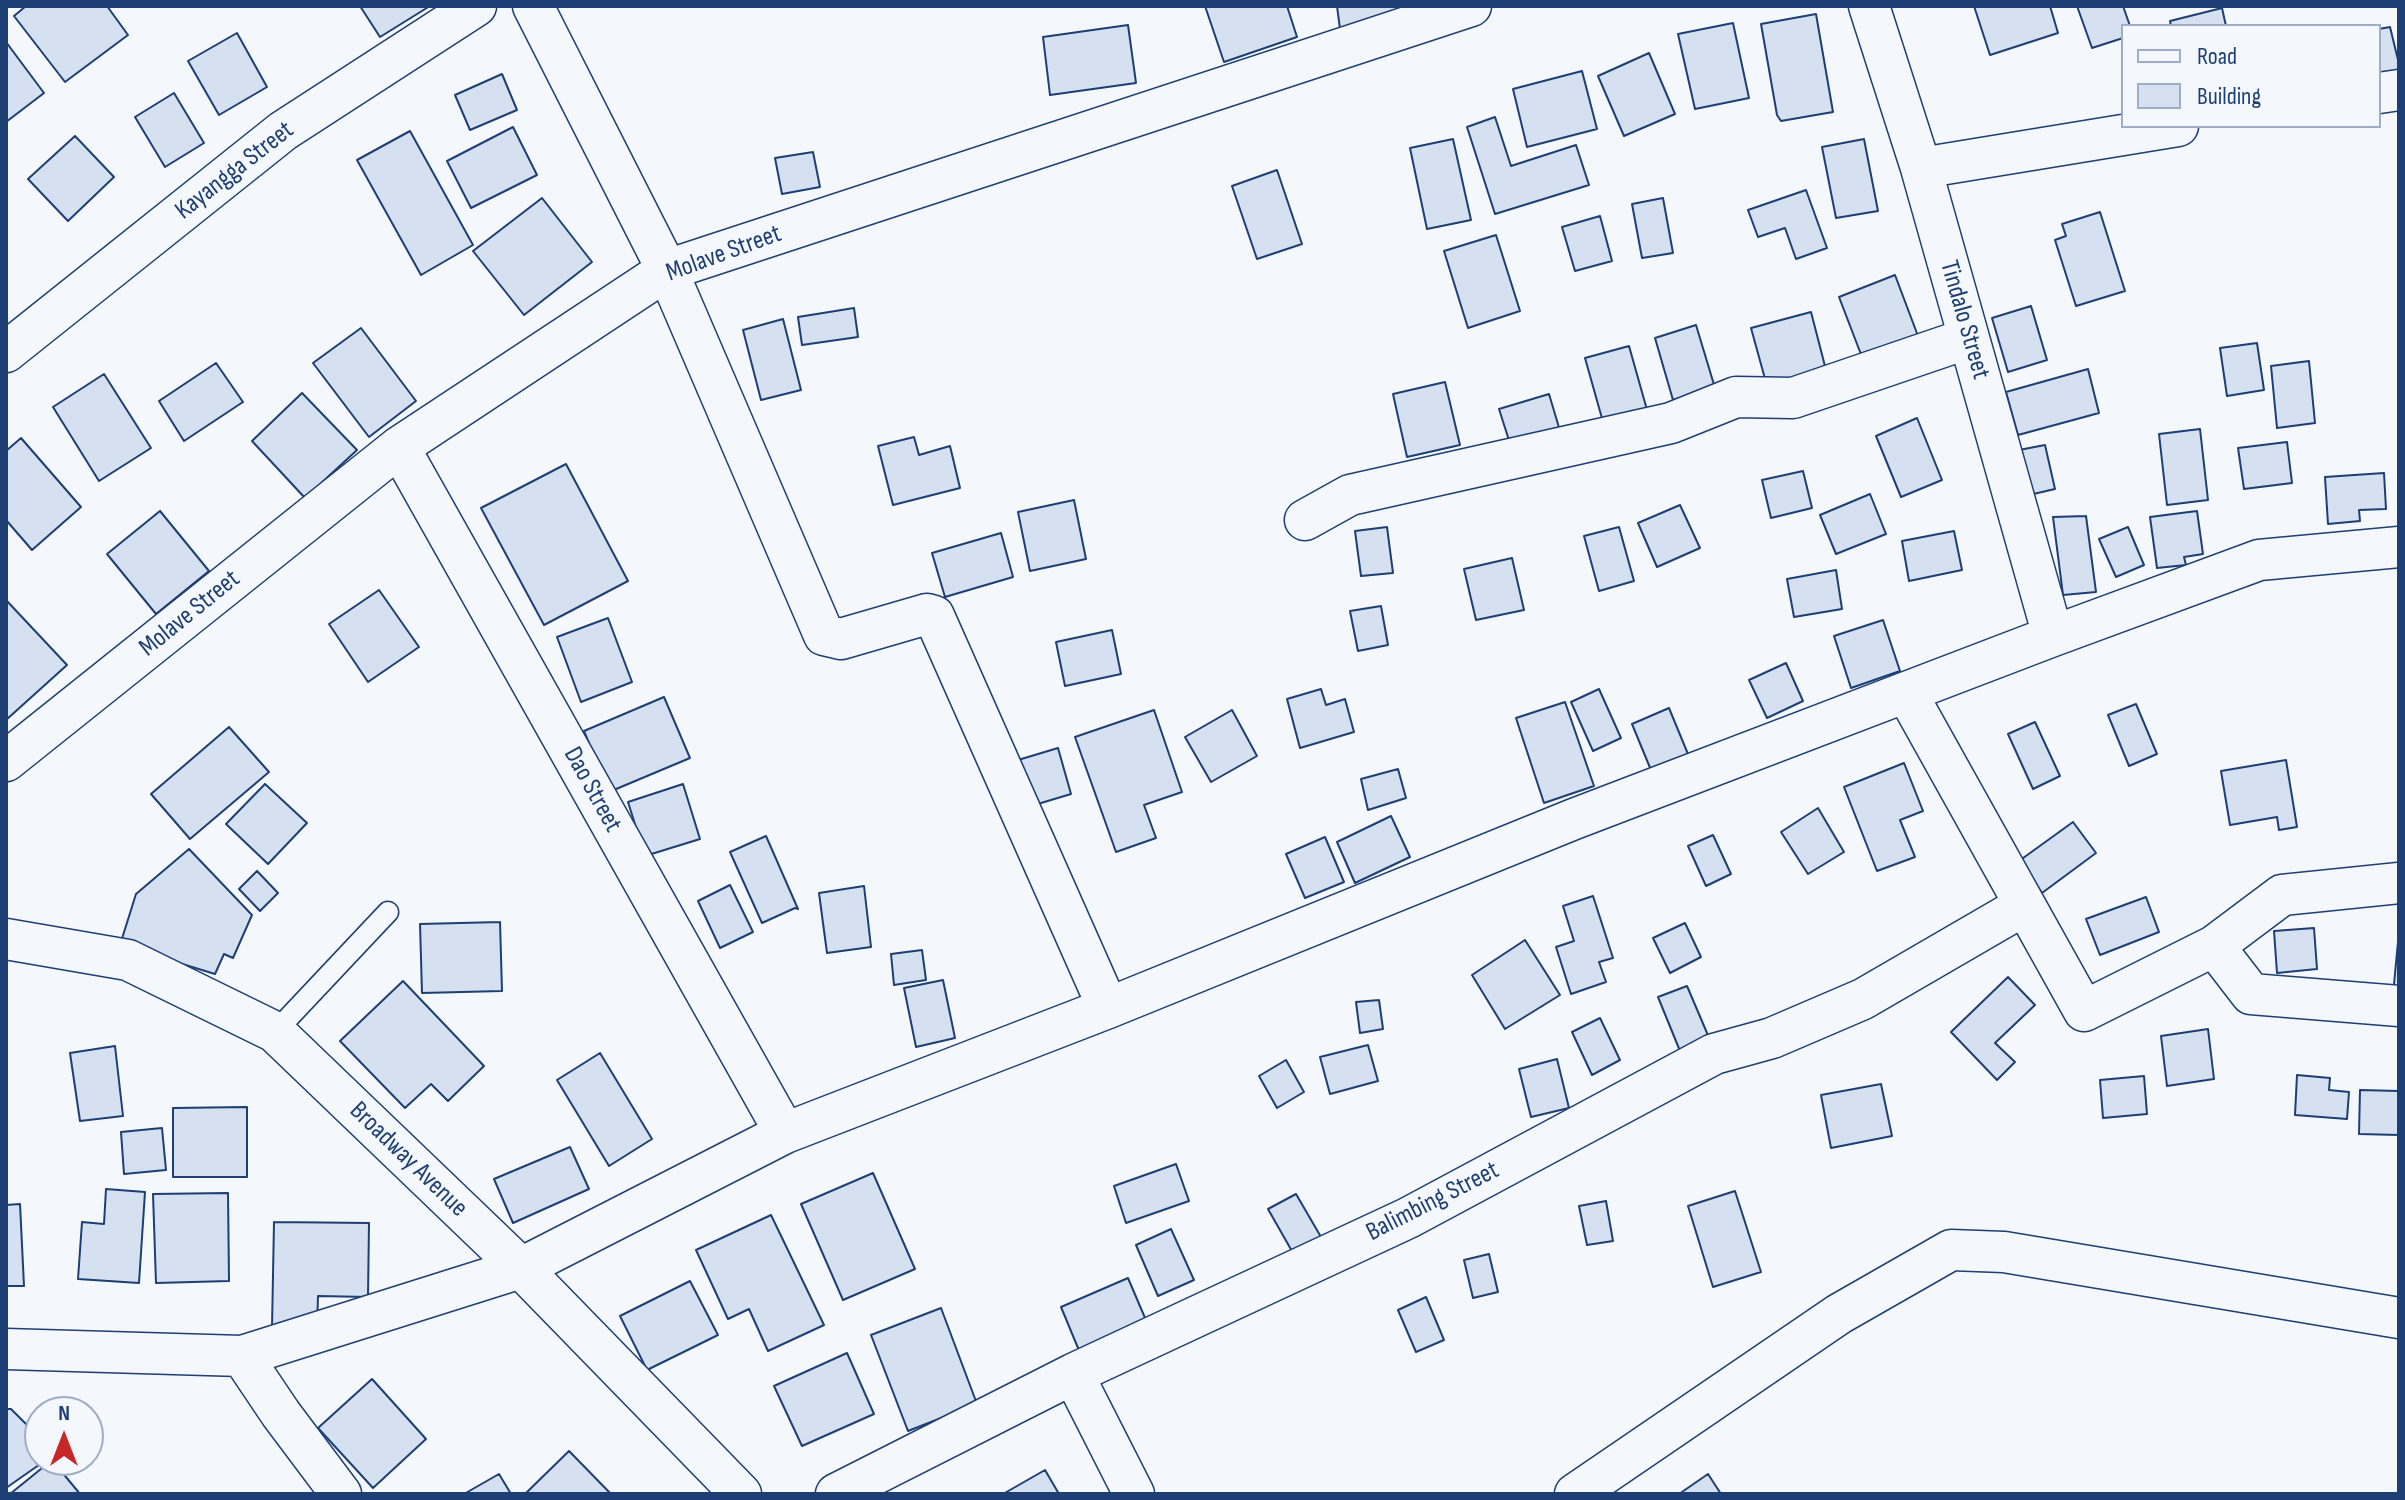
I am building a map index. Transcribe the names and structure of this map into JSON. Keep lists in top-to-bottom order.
{
  "streets": {
    "street": [
      "Kayangga Street",
      "Molave Street",
      "Tindalo Street",
      "Dao Street",
      "Broadway Avenue",
      "Balimbing Street"
    ]
  },
  "crossings": [
    ["Molave Street", "Dao Street"]
  ],
  "legend": ["Road", "Building"],
  "north": "top"
}
